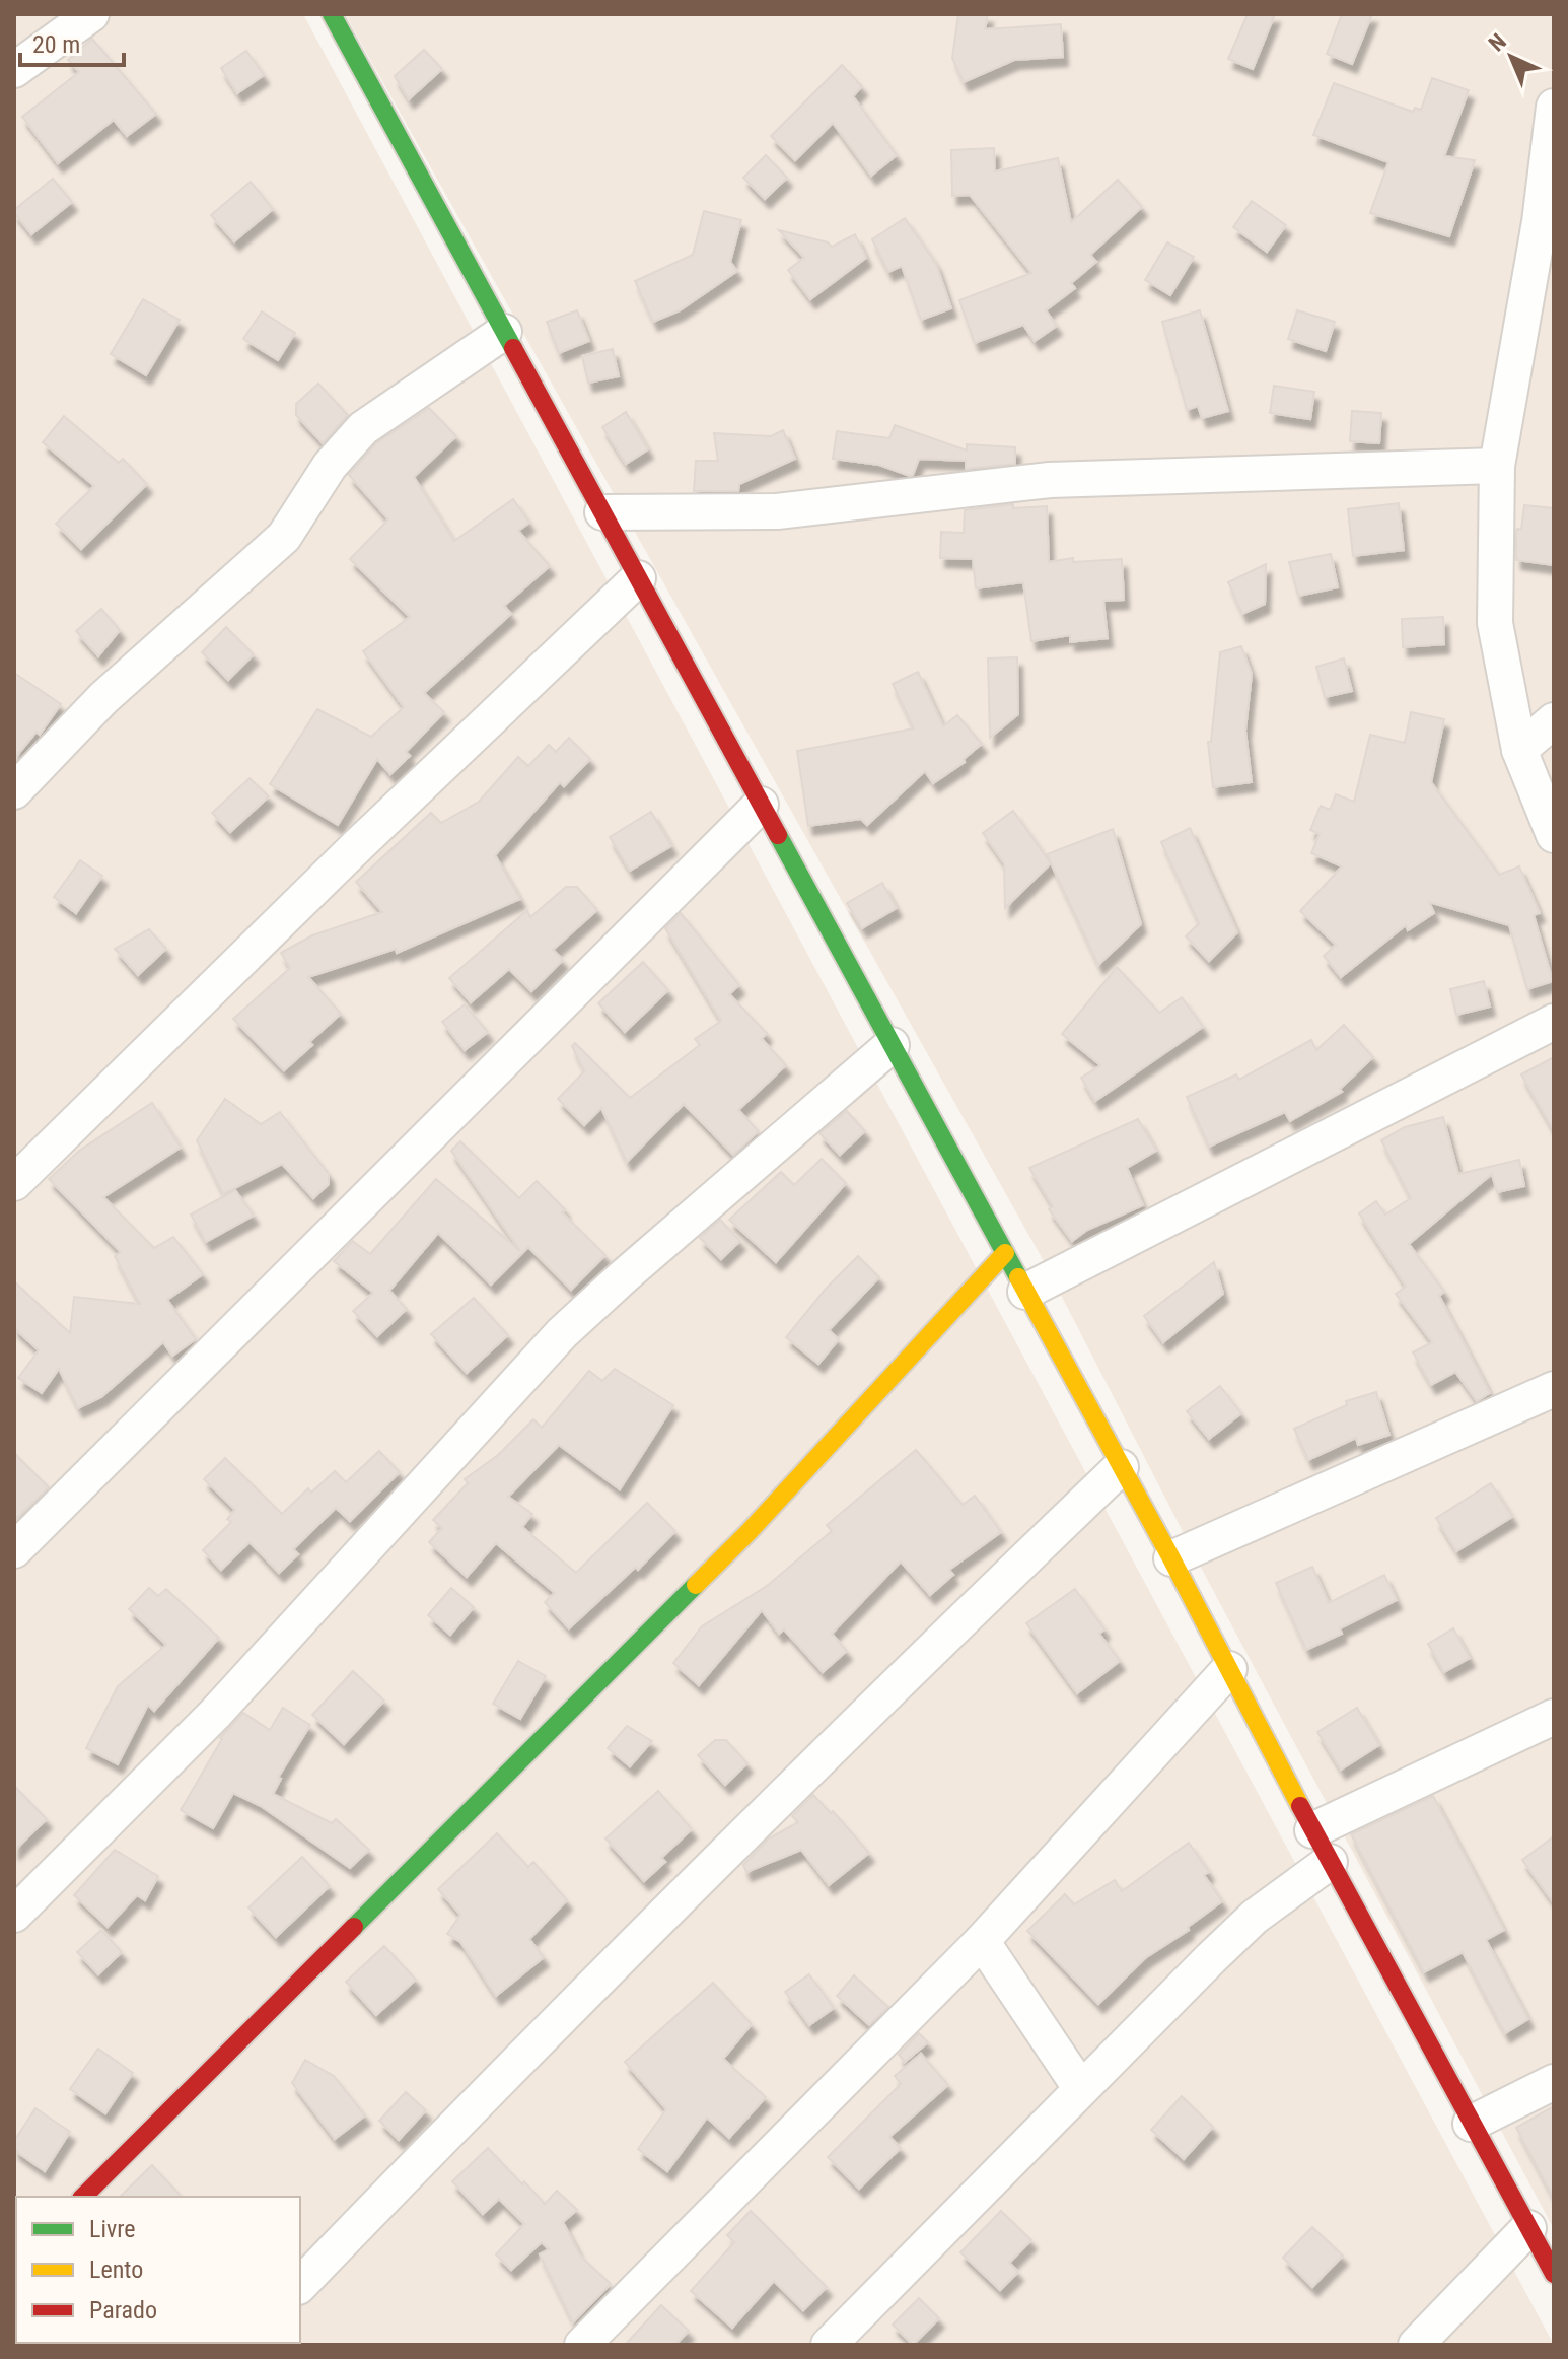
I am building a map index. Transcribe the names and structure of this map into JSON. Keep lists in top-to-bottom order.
{
  "legend": ["Livre", "Lento", "Parado"],
  "scale_bar": "20 m",
  "north": "top left"
}
